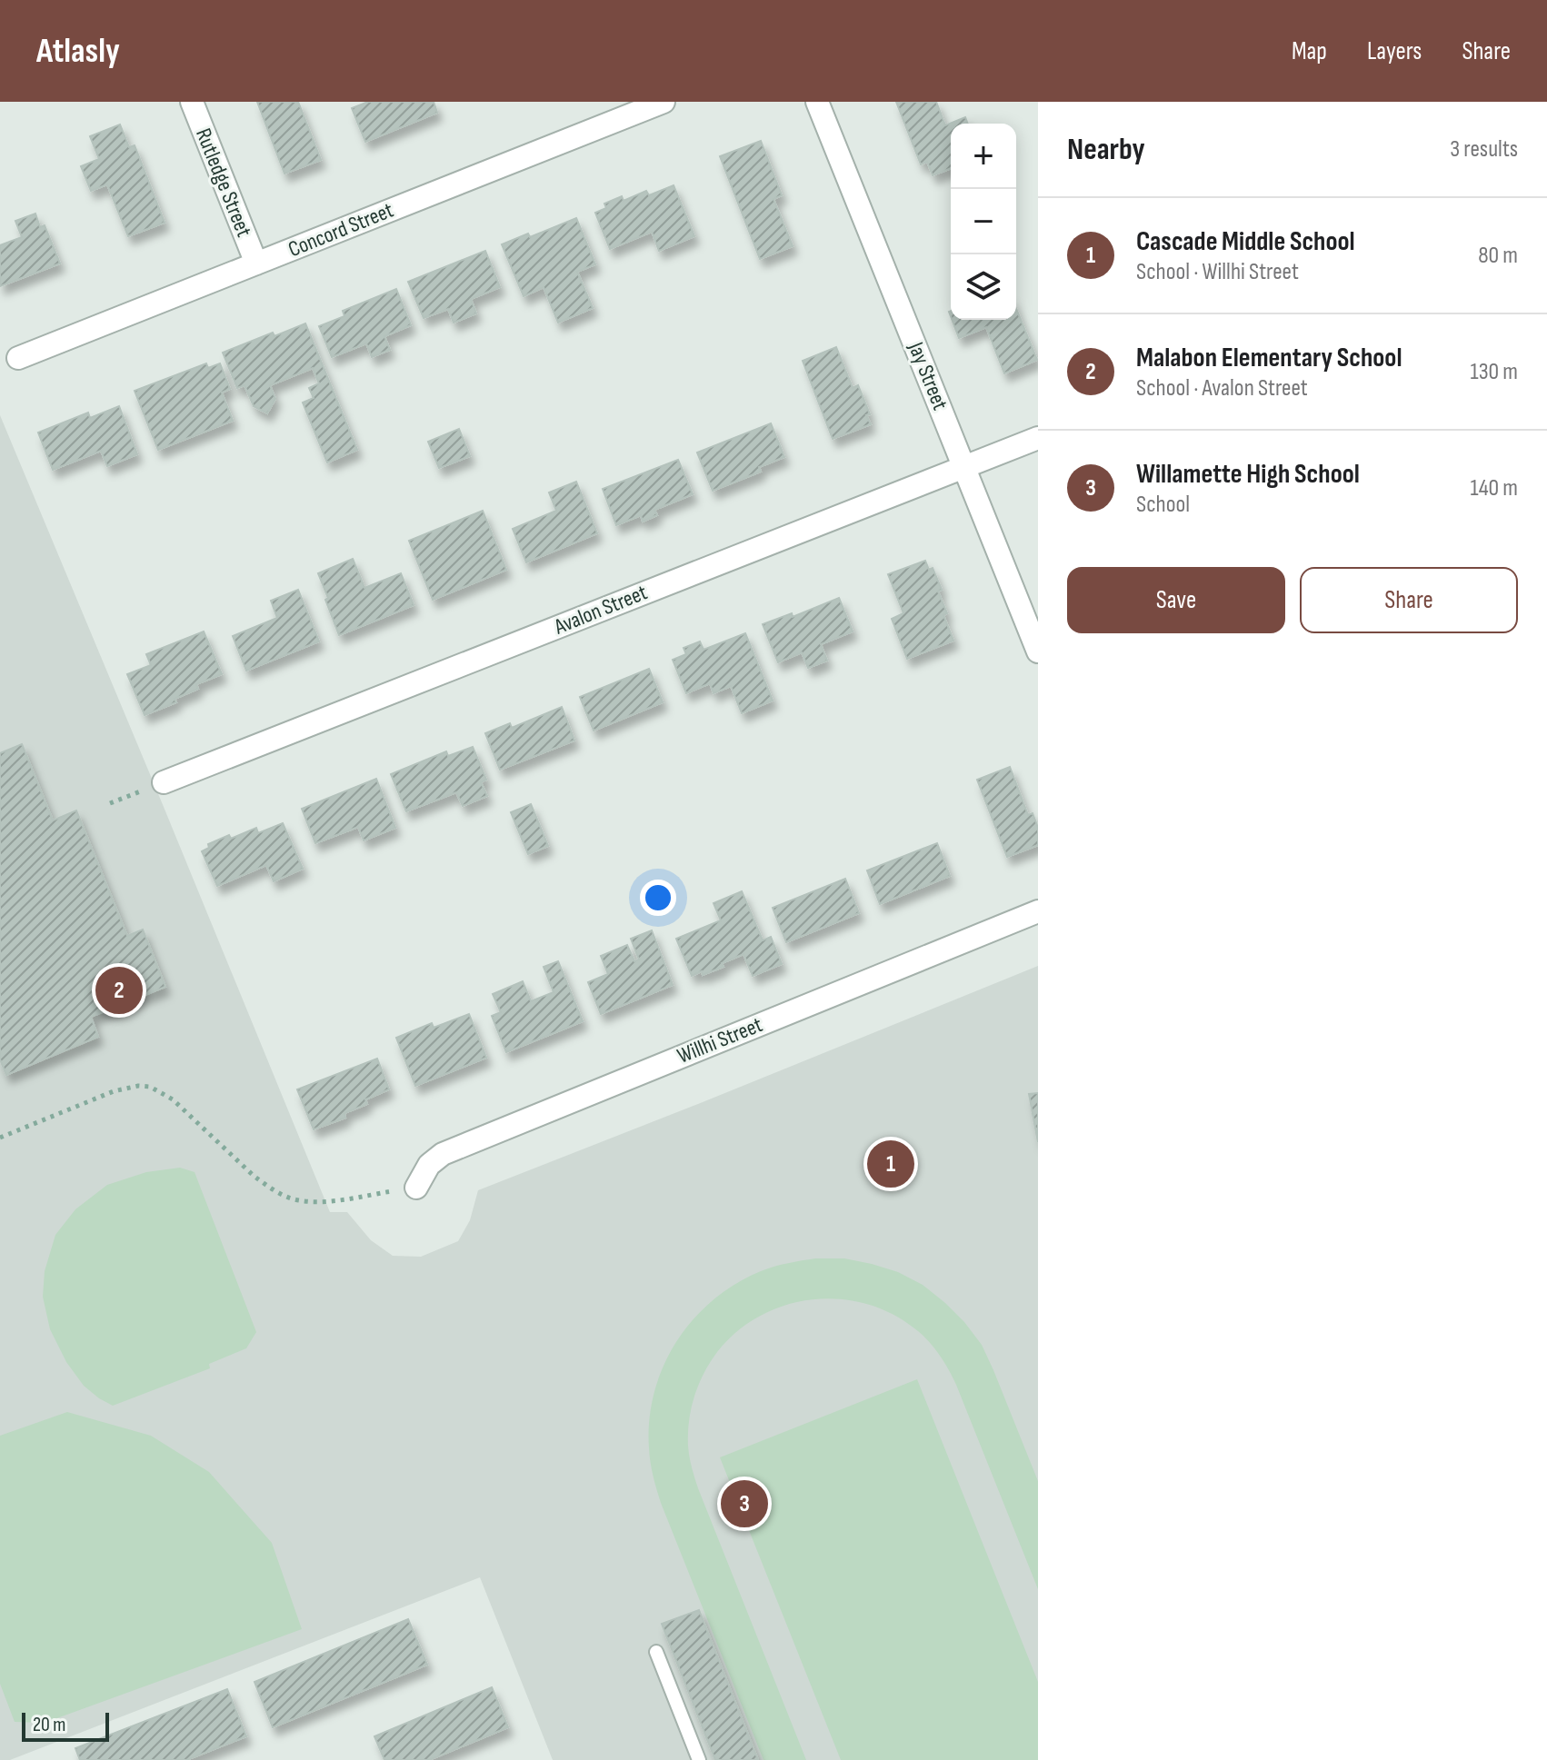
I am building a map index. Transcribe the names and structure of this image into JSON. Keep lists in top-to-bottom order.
{
  "streets": {
    "street": [
      "Rutledge Street",
      "Concord Street",
      "Jay Street",
      "Avalon Street",
      "Willhi Street"
    ]
  },
  "crossings": [
    ["Rutledge Street", "Concord Street"],
    ["Jay Street", "Avalon Street"]
  ],
  "scale_bar": "20 m",
  "page": {
    "header": "Atlasly",
    "nav": ["Map", "Layers", "Share"],
    "heading": ["Nearby", "3 results"],
    "map_buttons": ["+", "−"],
    "list": [
      {
        "mark": "1",
        "name": "Cascade Middle School",
        "note": "School · Willhi Street",
        "value": "80 m"
      },
      {
        "mark": "2",
        "name": "Malabon Elementary School",
        "note": "School · Avalon Street",
        "value": "130 m"
      },
      {
        "mark": "3",
        "name": "Willamette High School",
        "note": "School",
        "value": "140 m"
      }
    ],
    "buttons": ["Save", "Share"],
    "pins": ["2", "1", "3"],
    "scale": "20 m"
  }
}
